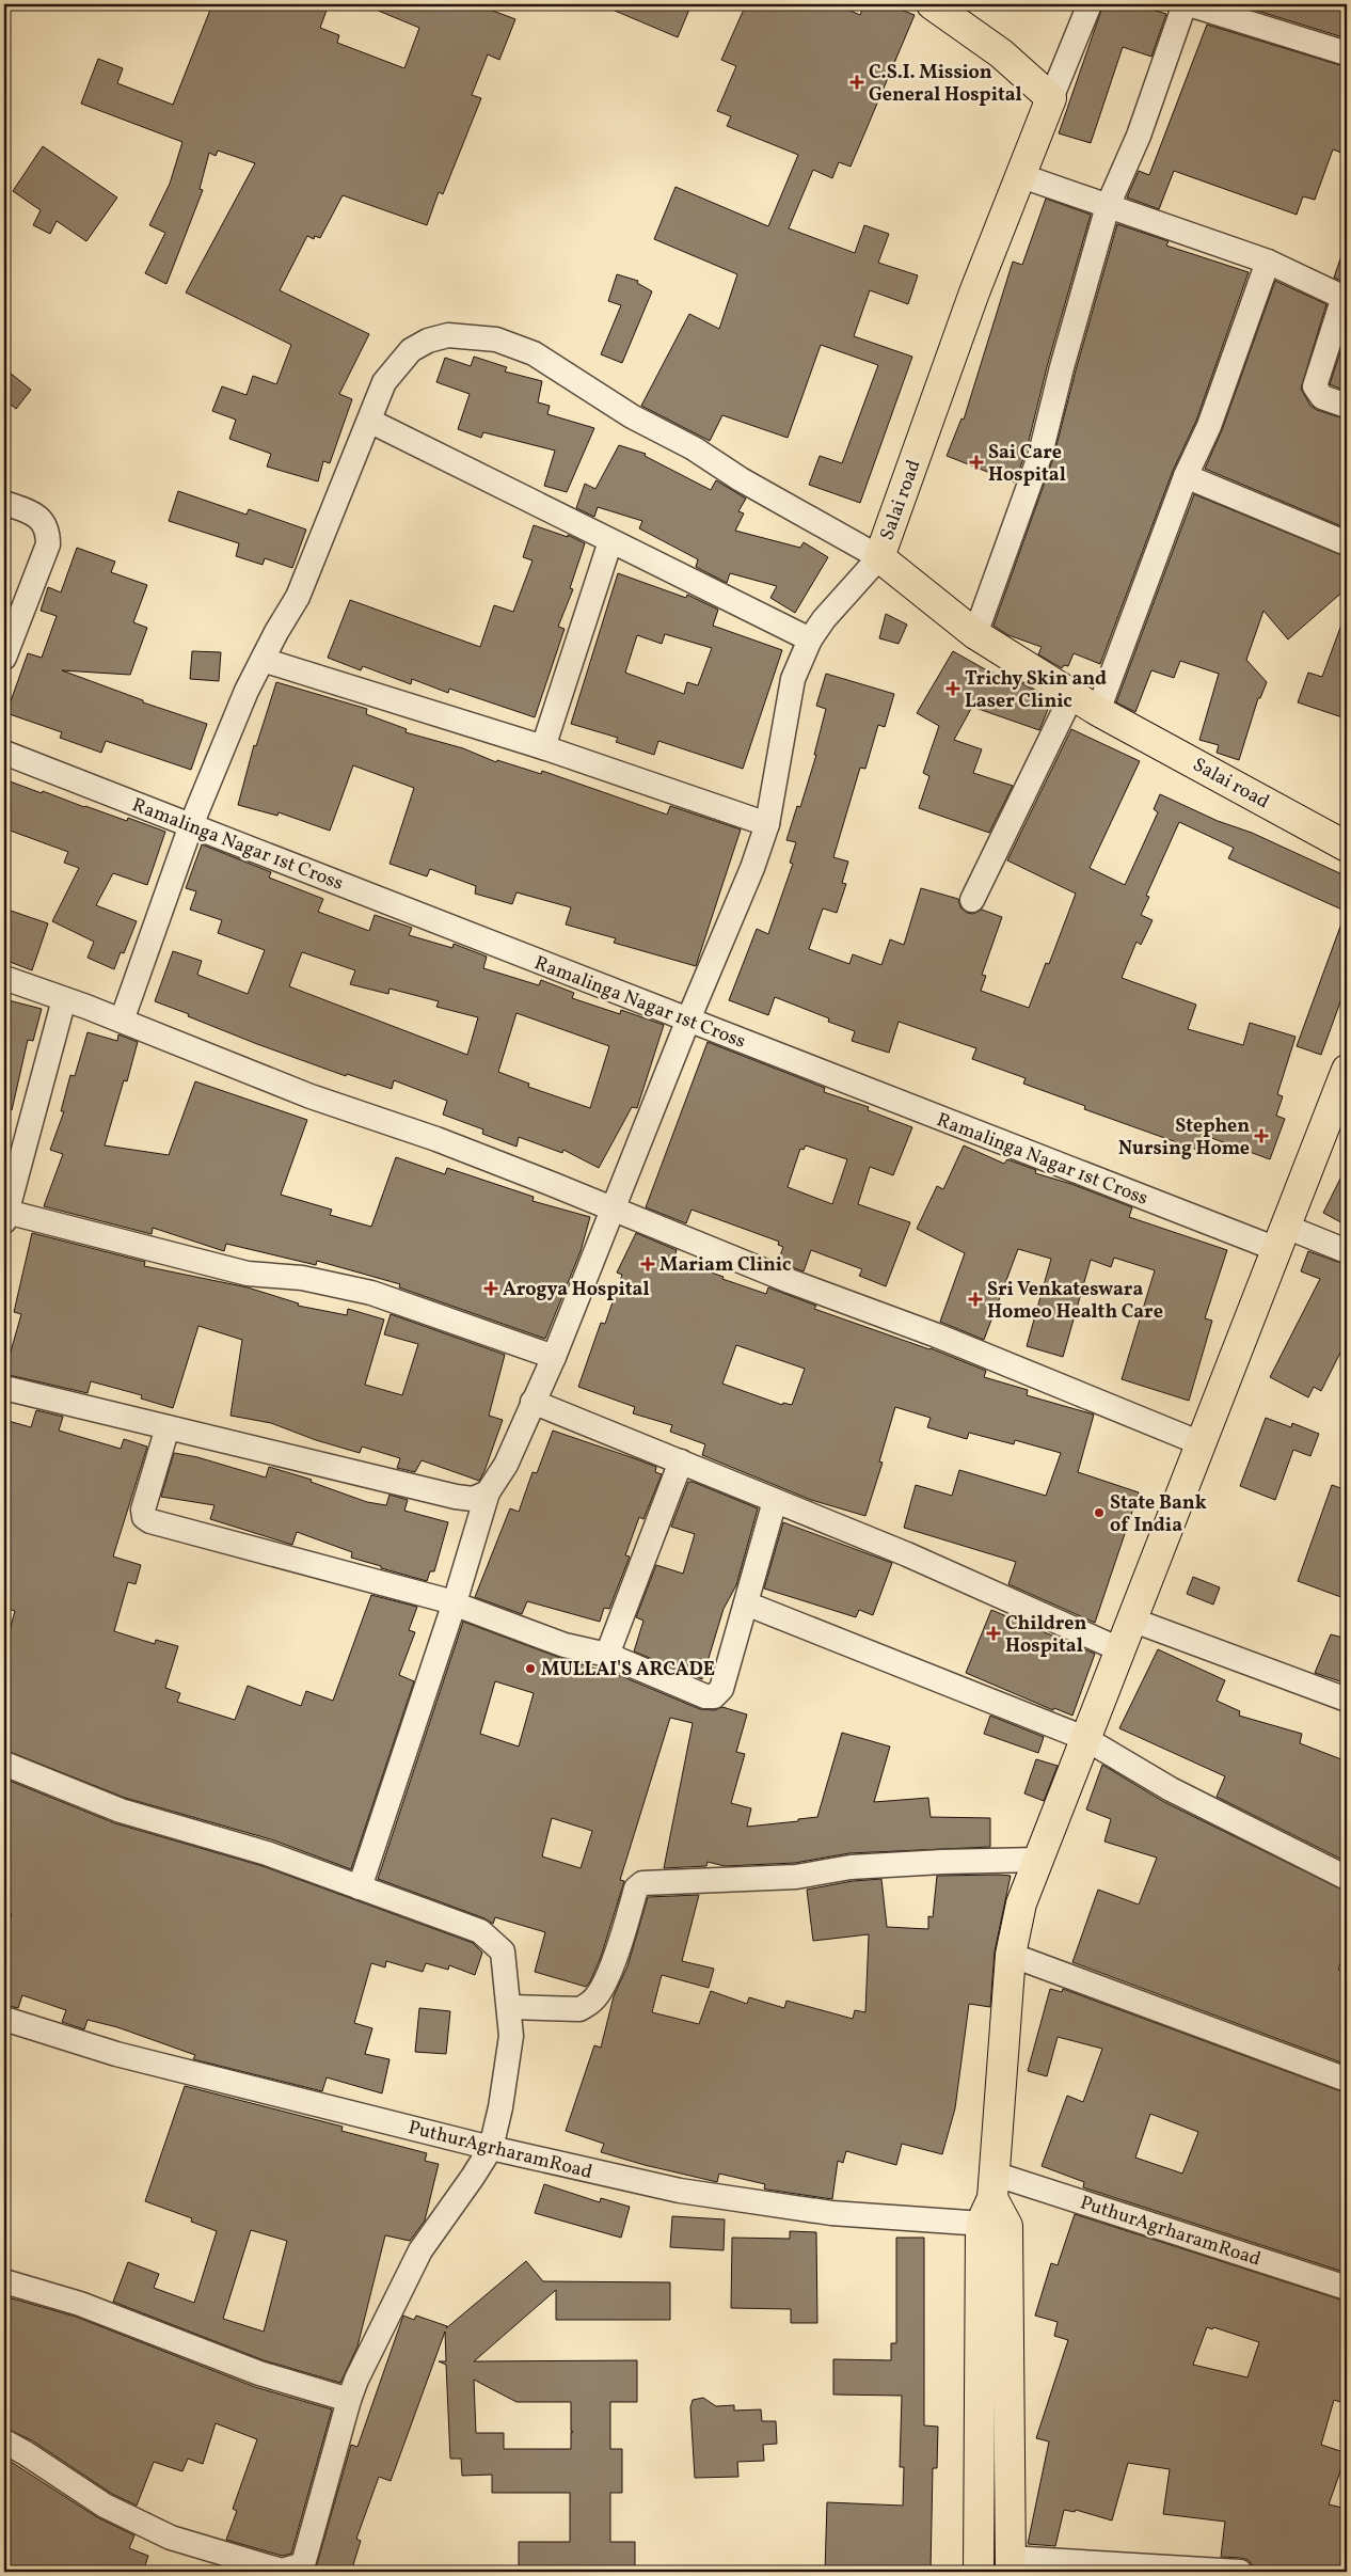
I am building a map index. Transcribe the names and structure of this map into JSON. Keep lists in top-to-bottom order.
{
  "streets": {
    "main road": ["Salai road"],
    "street": ["Ramalinga Nagar 1st Cross", "PuthurAgrharamRoad"]
  },
  "places": {
    "health": [
      "C.S.I. Mission General Hospital",
      "Sai Care Hospital",
      "Trichy Skin and Laser Clinic",
      "Stephen Nursing Home",
      "Mariam Clinic",
      "Arogya Hospital",
      "Sri Venkateswara Homeo Health Care",
      "Children Hospital"
    ],
    "other": ["State Bank of India", "MULLAI'S ARCADE"]
  }
}
